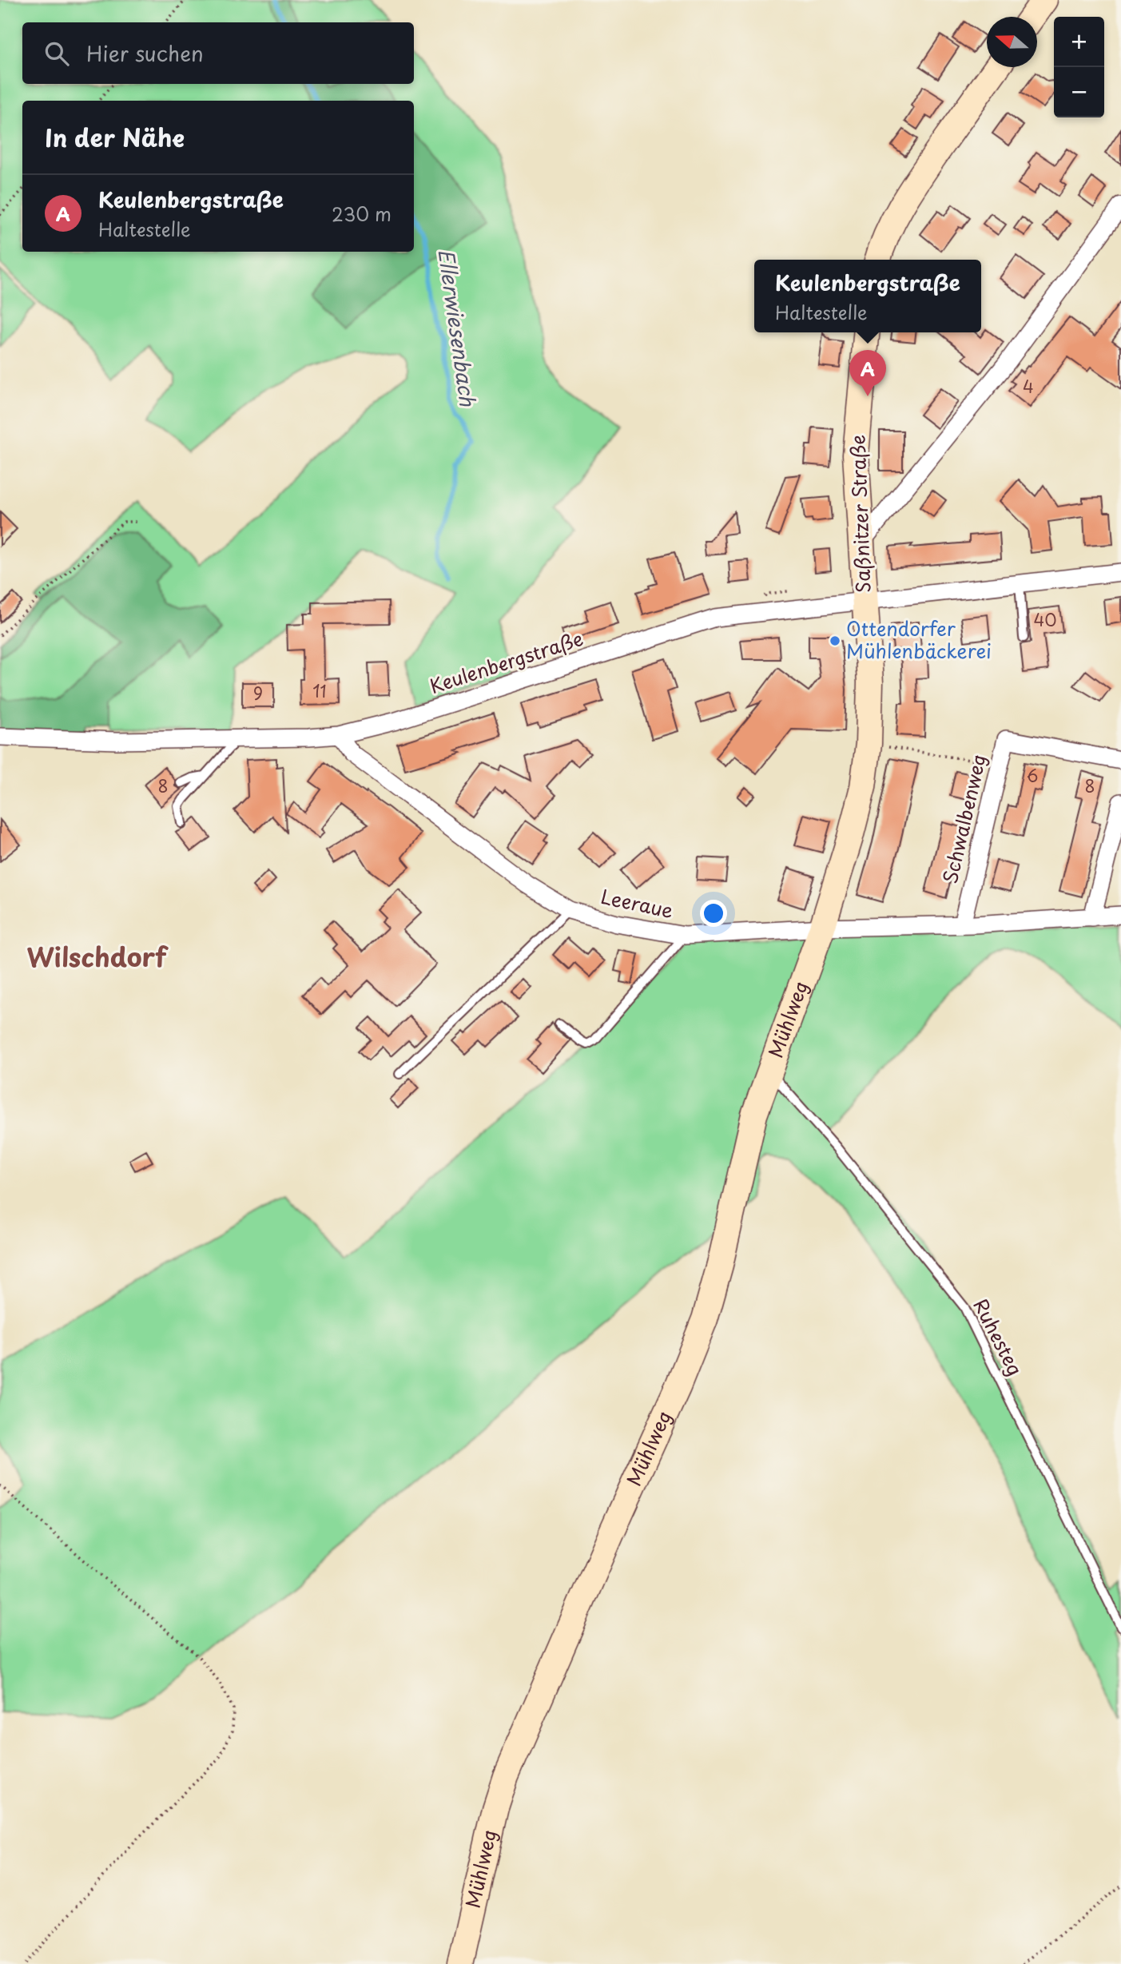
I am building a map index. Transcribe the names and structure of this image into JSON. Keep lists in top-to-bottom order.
{
  "streets": {
    "street": [
      "Saßnitzer Straße",
      "Keulenbergstraße",
      "Schwalbenweg",
      "Leeraue",
      "Mühlweg"
    ],
    "lane": ["Ruhesteg"]
  },
  "crossings": [
    ["Saßnitzer Straße", "Keulenbergstraße"],
    ["Saßnitzer Straße", "Leeraue"],
    ["Saßnitzer Straße", "Mühlweg"],
    ["Keulenbergstraße", "Leeraue"],
    ["Schwalbenweg", "Leeraue"],
    ["Leeraue", "Mühlweg"],
    ["Mühlweg", "Ruhesteg"]
  ],
  "districts": ["Wilschdorf"],
  "water": ["Ellerwiesenbach"],
  "places": ["Ottendorfer Mühlenbäckerei"],
  "house_numbers": [
    "4",
    "40",
    "11",
    "9",
    "6",
    "8",
    "8"
  ],
  "north": "left",
  "page": {
    "map_buttons": ["+", "−"],
    "search": "Hier suchen",
    "heading": "In der Nähe",
    "list": [
      {
        "mark": "A",
        "name": "Keulenbergstraße",
        "note": "Haltestelle",
        "value": "230 m"
      }
    ],
    "popup": ["Keulenbergstraße", "Haltestelle"],
    "pins": "A"
  }
}
